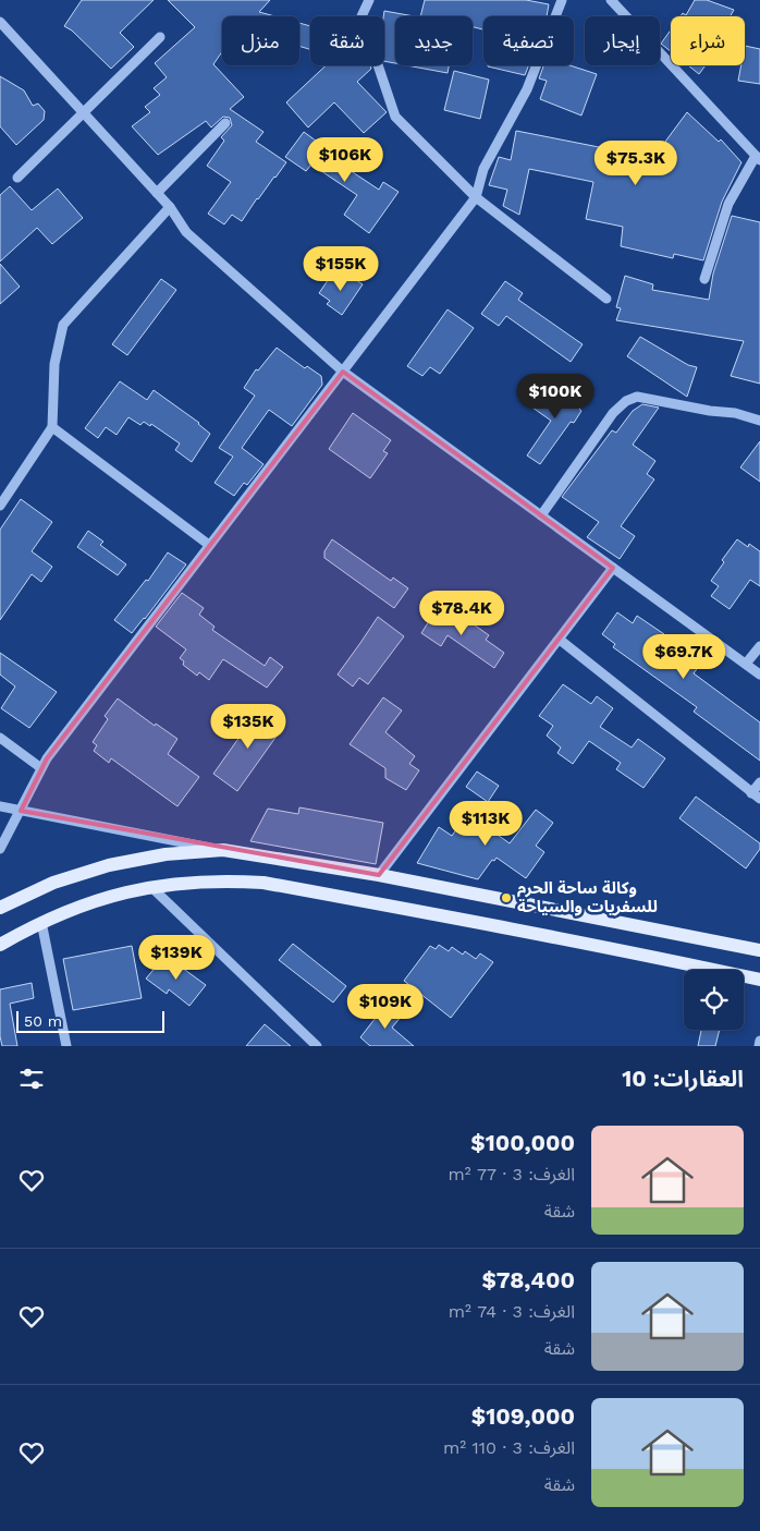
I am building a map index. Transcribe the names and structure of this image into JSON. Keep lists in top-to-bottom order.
{
  "places": ["وكالة ساحة الحرم للسفريات والسياحة"],
  "scale_bar": "50 m",
  "page": {
    "chip": [
      "شراء",
      "إيجار",
      "تصفية",
      "جديد",
      "شقة",
      "منزل"
    ],
    "price": [
      "$106K",
      "$75.3K",
      "$155K",
      "$100K",
      "$78.4K",
      "$69.7K",
      "$135K",
      "$113K",
      "$139K",
      "$109K"
    ],
    "scale": "50 m",
    "heading": "العقارات: 10",
    "list": [
      {
        "name": "$100,000",
        "note": "الغرف: 3 · 77 m² · شقة"
      },
      {
        "name": "$78,400",
        "note": "الغرف: 3 · 74 m² · شقة"
      },
      {
        "name": "$109,000",
        "note": "الغرف: 3 · 110 m² · شقة"
      }
    ]
  }
}
